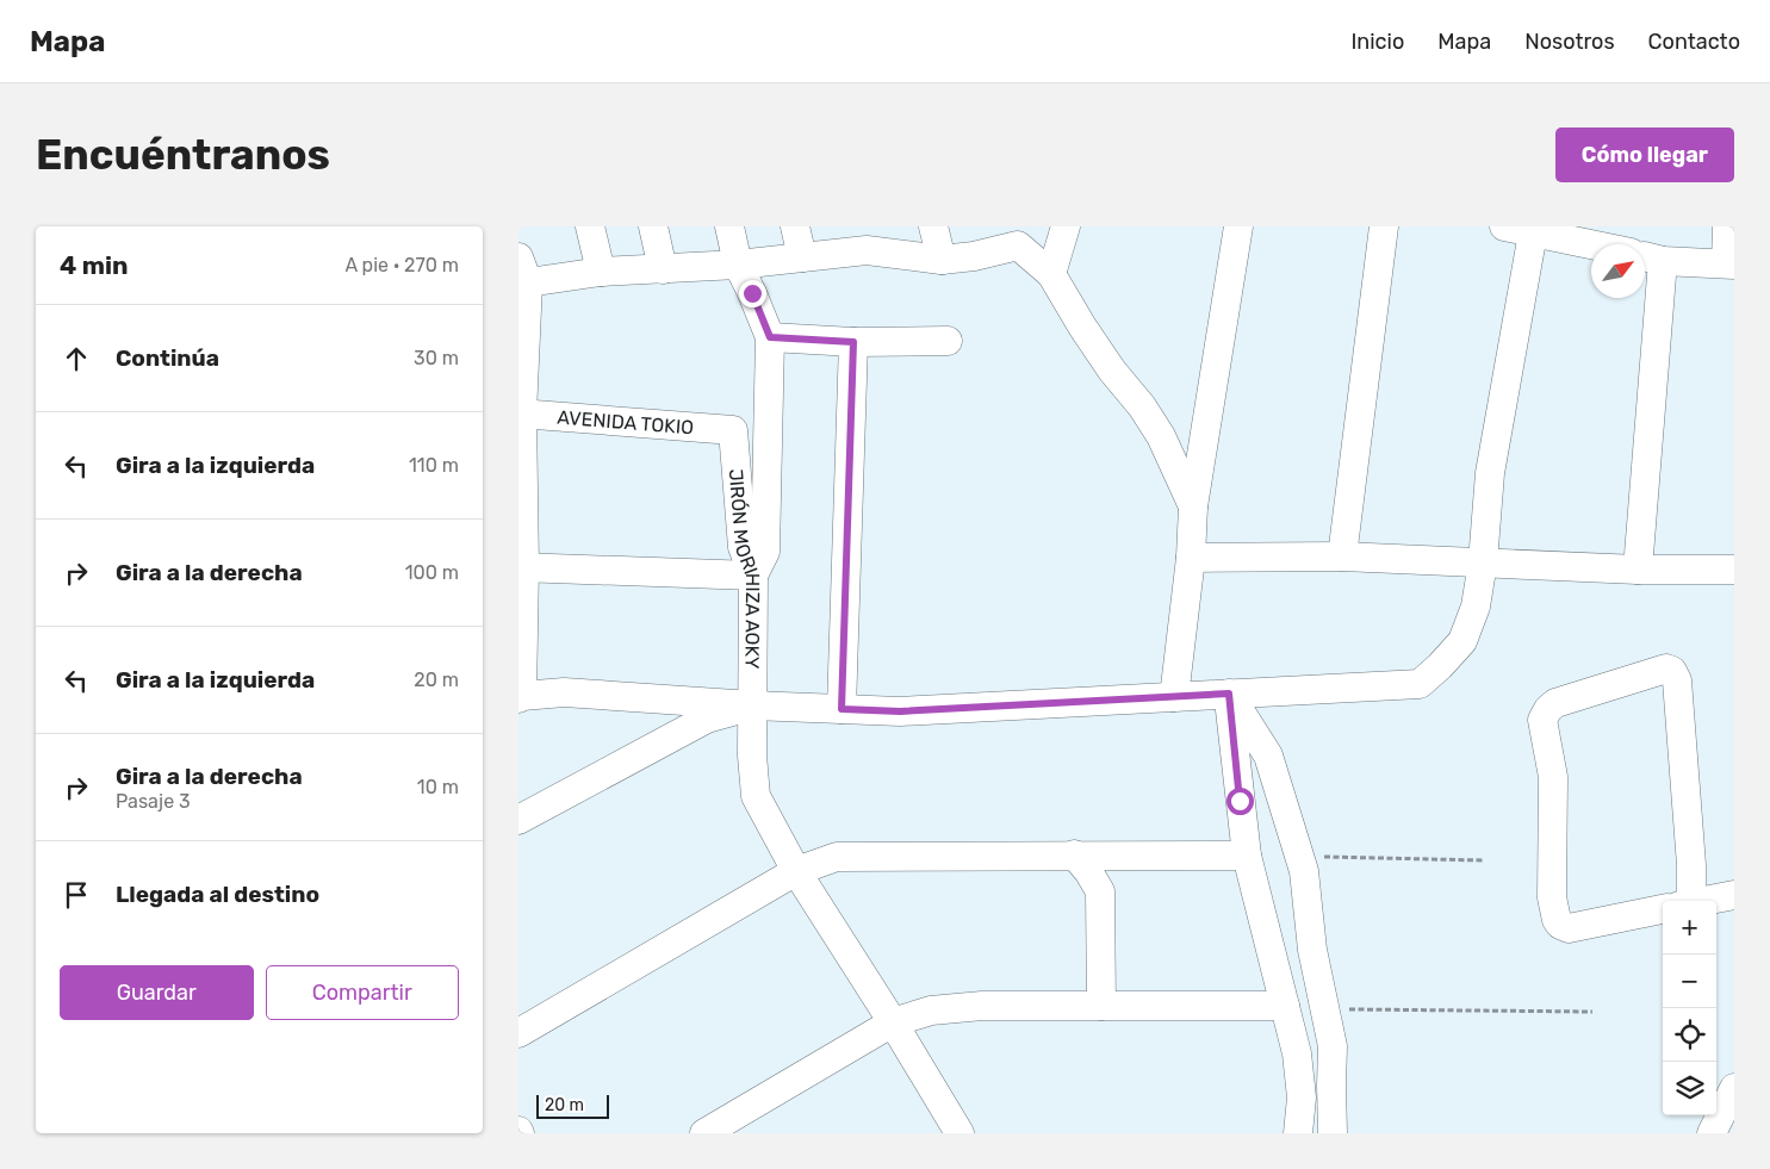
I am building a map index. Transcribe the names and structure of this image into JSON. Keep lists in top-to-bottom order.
{
  "streets": {
    "street": ["AVENIDA TOKIO", "JIRÓN MORIHIZA AOKY"]
  },
  "crossings": [
    ["AVENIDA TOKIO", "JIRÓN MORIHIZA AOKY"]
  ],
  "scale_bar": "20 m",
  "north": "top right",
  "page": {
    "header": "Mapa",
    "nav": [
      "Inicio",
      "Mapa",
      "Nosotros",
      "Contacto"
    ],
    "buttons": [
      "Cómo llegar",
      ["Guardar", "Compartir"]
    ],
    "title": "Encuéntranos",
    "heading": ["4 min", "A pie · 270 m"],
    "list": [
      ["Continúa", "30 m"],
      ["Gira a la izquierda", "110 m"],
      ["Gira a la derecha", "100 m"],
      ["Gira a la izquierda", "20 m"],
      ["Gira a la derecha", "Pasaje 3", "10 m"],
      "Llegada al destino"
    ],
    "map_buttons": ["+", "−"],
    "scale": "20 m"
  }
}
